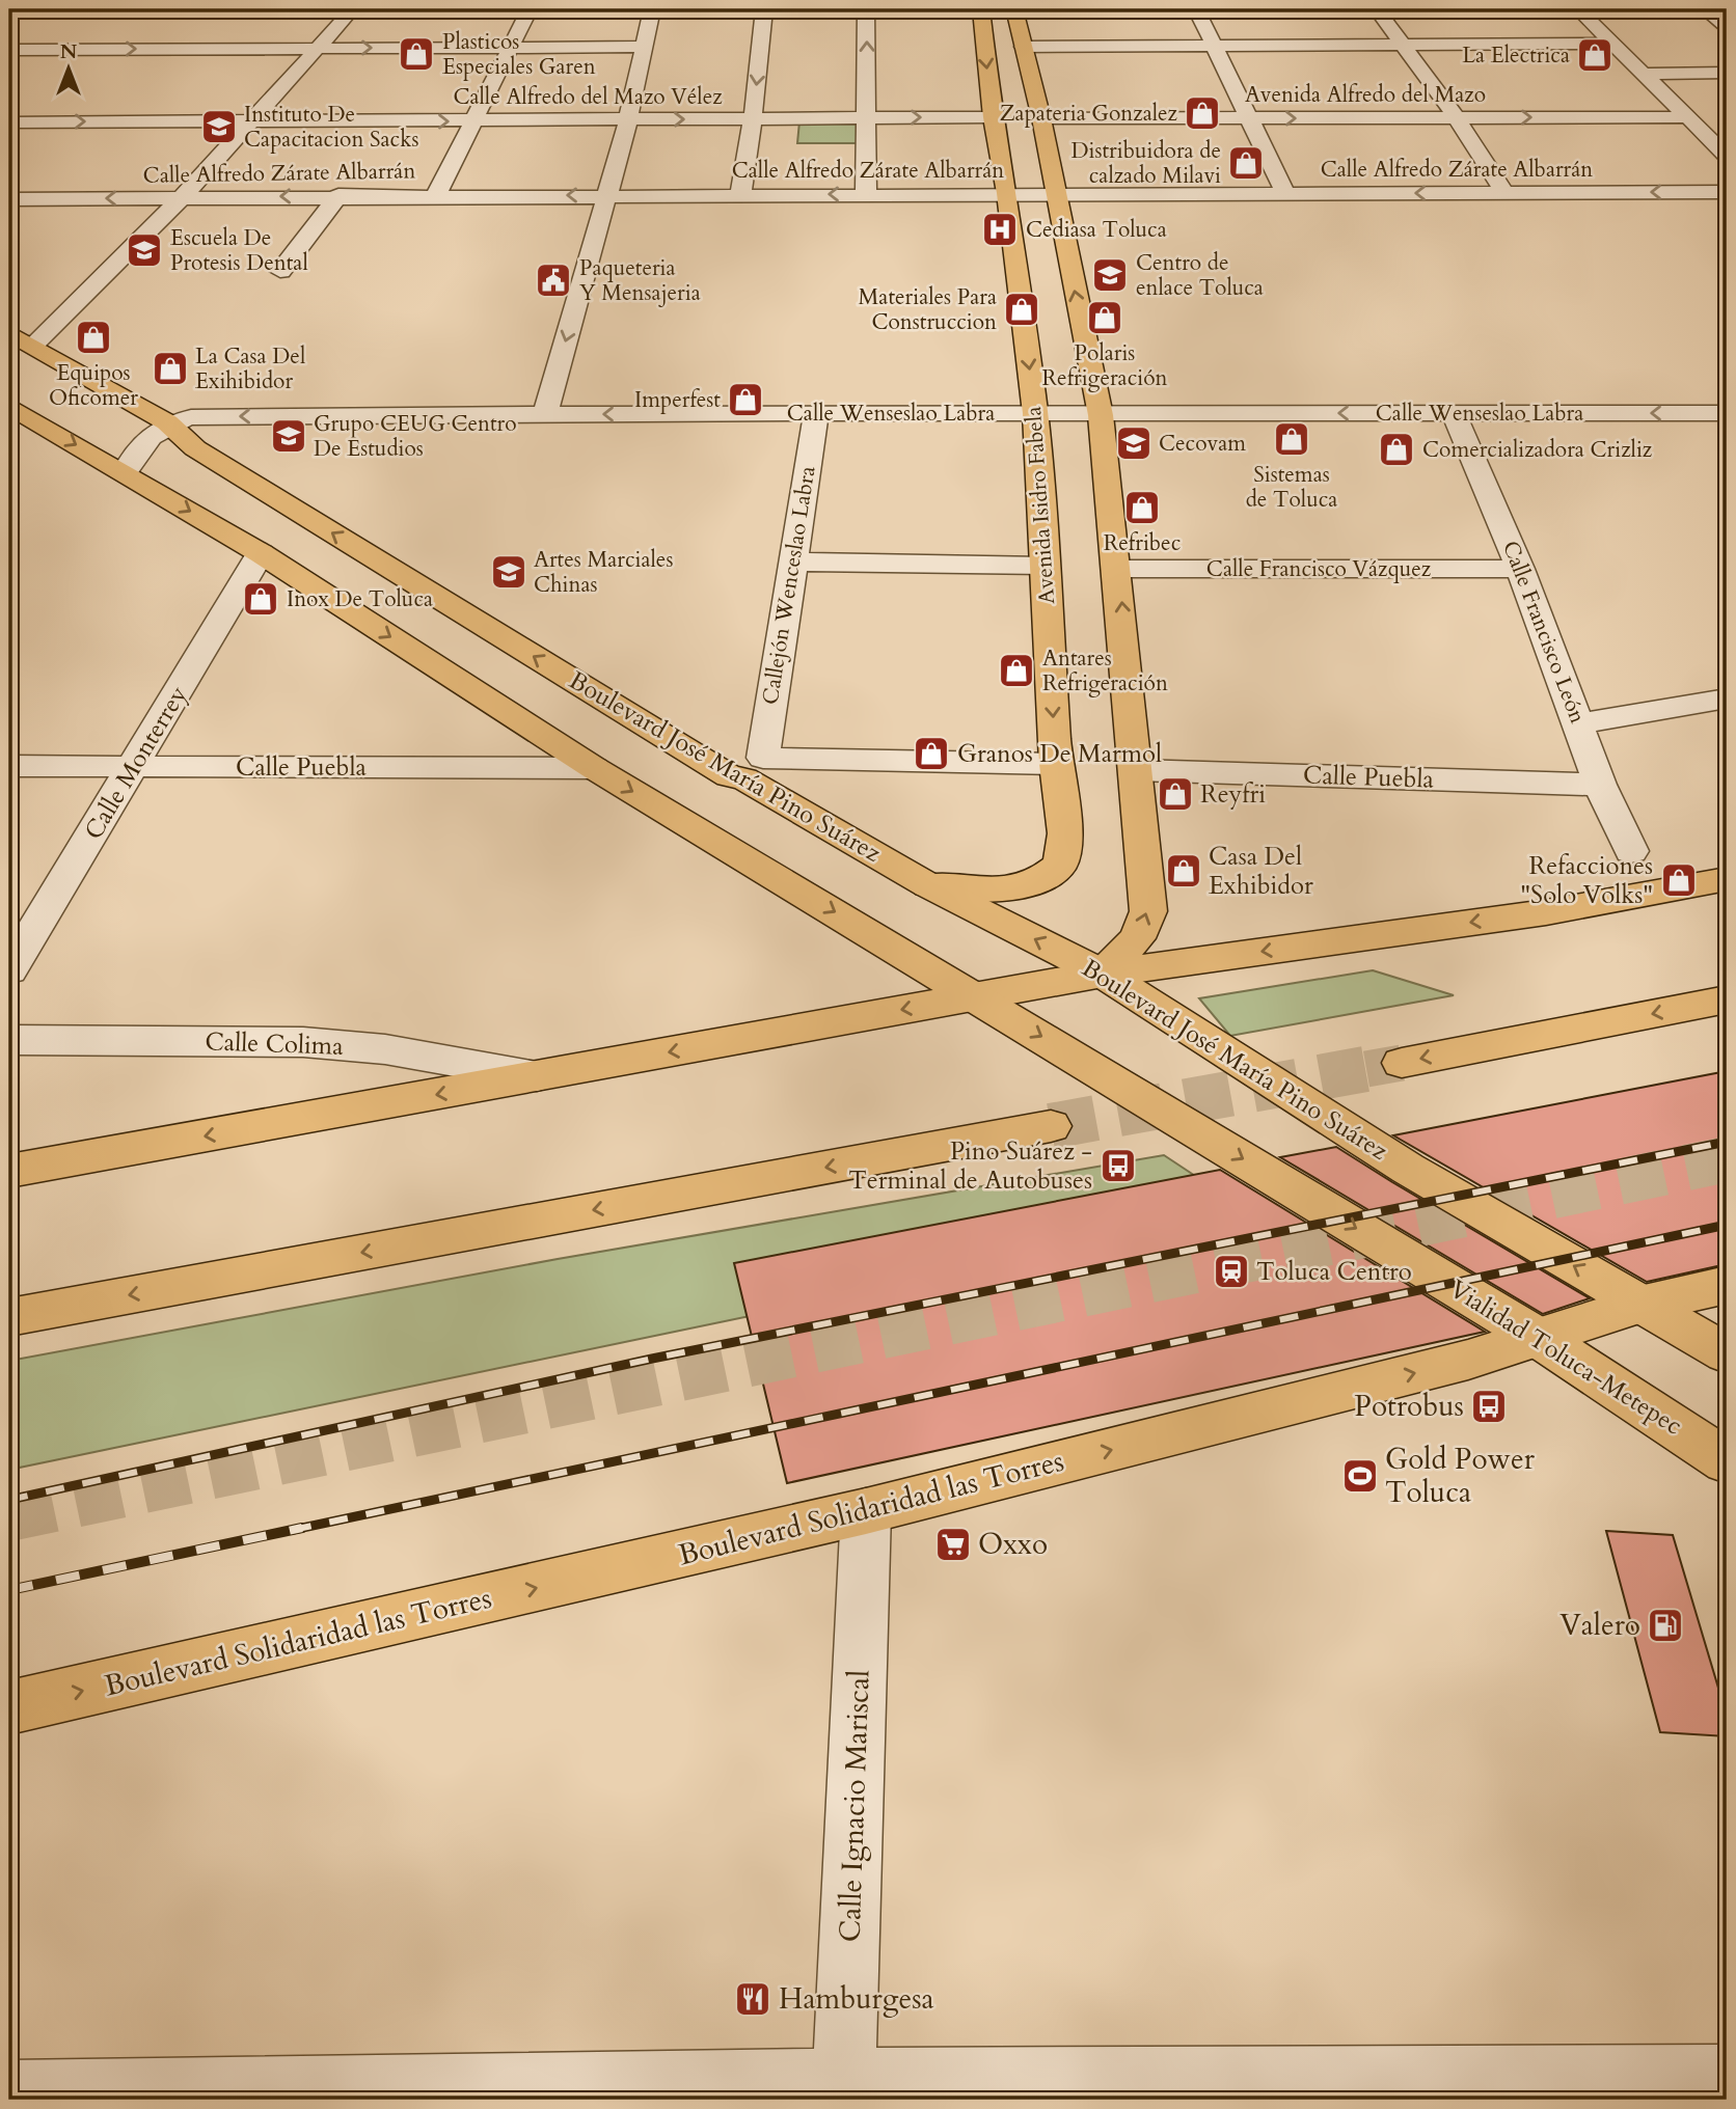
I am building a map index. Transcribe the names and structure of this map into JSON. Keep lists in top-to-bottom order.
{
  "streets": {
    "main road": [
      "Avenida Isidro Fabela",
      "Boulevard José María Pino Suárez",
      "Vialidad Toluca-Metepec",
      "Boulevard Solidaridad las Torres"
    ],
    "street": [
      "Avenida Alfredo del Mazo",
      "Calle Alfredo del Mazo Vélez",
      "Calle Alfredo Zárate Albarrán",
      "Calle Wenseslao Labra",
      "Calle Francisco Vázquez",
      "Callejón Wenceslao Labra",
      "Calle Francisco León",
      "Calle Monterrey",
      "Calle Puebla",
      "Calle Colima",
      "Calle Ignacio Mariscal"
    ]
  },
  "crossings": [
    ["Calle Alfredo del Mazo Vélez", "Avenida Isidro Fabela"],
    ["Calle Alfredo Zárate Albarrán", "Avenida Isidro Fabela"],
    ["Calle Wenseslao Labra", "Avenida Isidro Fabela"],
    ["Calle Wenseslao Labra", "Callejón Wenceslao Labra"],
    ["Calle Wenseslao Labra", "Calle Francisco León"],
    ["Calle Wenseslao Labra", "Boulevard José María Pino Suárez"],
    ["Avenida Isidro Fabela", "Callejón Wenceslao Labra"],
    ["Avenida Isidro Fabela", "Boulevard José María Pino Suárez"],
    ["Calle Francisco Vázquez", "Calle Francisco León"],
    ["Calle Francisco León", "Calle Puebla"],
    ["Calle Monterrey", "Calle Puebla"],
    ["Boulevard José María Pino Suárez", "Boulevard Solidaridad las Torres"],
    ["Vialidad Toluca-Metepec", "Boulevard Solidaridad las Torres"],
    ["Boulevard Solidaridad las Torres", "Calle Ignacio Mariscal"]
  ],
  "one_way": ["Calle Wenseslao Labra", "Vialidad Toluca-Metepec"],
  "places": {
    "shop": [
      "Plasticos Especiales Garen",
      "La Electrica",
      "Zapateria Gonzalez",
      "Distribuidora de calzado Milavi",
      "Materiales Para Construccion",
      "Polaris Refrigeración",
      "Equipos Oficomer",
      "La Casa Del Exihibidor",
      "Imperfest",
      "Sistemas de Toluca",
      "Comercializadora Crizliz",
      "Refribec",
      "Inox De Toluca",
      "Antares Refrigeración",
      "Granos De Marmol",
      "Reyfri",
      "Casa Del Exhibidor",
      "Refacciones \"Solo Volks\""
    ],
    "school or university": [
      "Instituto De Capacitacion Sacks",
      "Escuela De Protesis Dental",
      "Centro de enlace Toluca",
      "Grupo CEUG Centro De Estudios",
      "Cecovam",
      "Artes Marciales Chinas"
    ],
    "hospital": ["Cediasa Toluca"],
    "public building": ["Paqueteria Y Mensajeria"],
    "bus stop": ["Pino Suárez - Terminal de Autobuses", "Potrobus"],
    "station": ["Toluca Centro"],
    "sports": ["Gold Power Toluca"],
    "supermarket": ["Oxxo"],
    "fuel station": ["Valero"],
    "restaurant": ["Hamburgesa"]
  },
  "north": "top"
}
